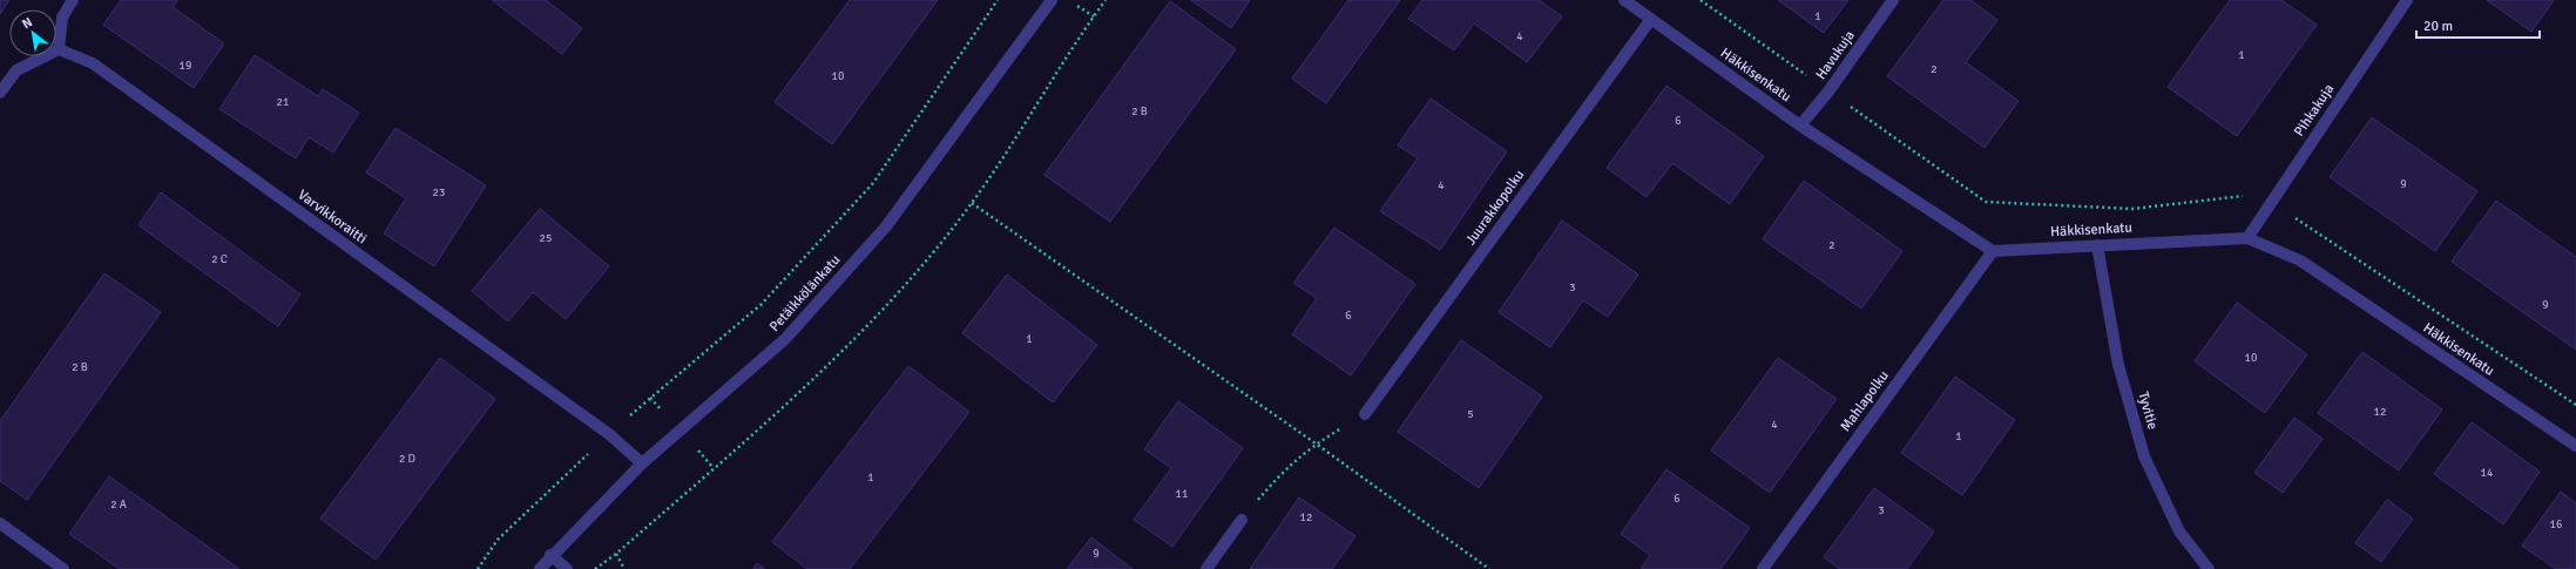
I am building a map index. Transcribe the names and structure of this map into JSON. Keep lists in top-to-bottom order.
{
  "streets": {
    "street": [
      "Havukuja",
      "Häkkisenkatu",
      "Pihkakuja",
      "Juurakkopolku",
      "Varvikkoraitti",
      "Petäikkölänkatu",
      "Mahlapolku",
      "Tyvitie"
    ]
  },
  "crossings": [
    ["Havukuja", "Häkkisenkatu"],
    ["Häkkisenkatu", "Pihkakuja"],
    ["Häkkisenkatu", "Juurakkopolku"],
    ["Häkkisenkatu", "Mahlapolku"],
    ["Häkkisenkatu", "Tyvitie"],
    ["Varvikkoraitti", "Petäikkölänkatu"]
  ],
  "house_numbers": [
    "1",
    "4",
    "1",
    "19",
    "2",
    "10",
    "21",
    "2 B",
    "6",
    "9",
    "4",
    "23",
    "25",
    "2",
    "2 C",
    "3",
    "9",
    "6",
    "1",
    "10",
    "2 B",
    "12",
    "5",
    "4",
    "1",
    "2 D",
    "14",
    "1",
    "11",
    "6",
    "2 A",
    "3",
    "12",
    "16",
    "9"
  ],
  "scale_bar": "20 m",
  "north": "top left"
}
